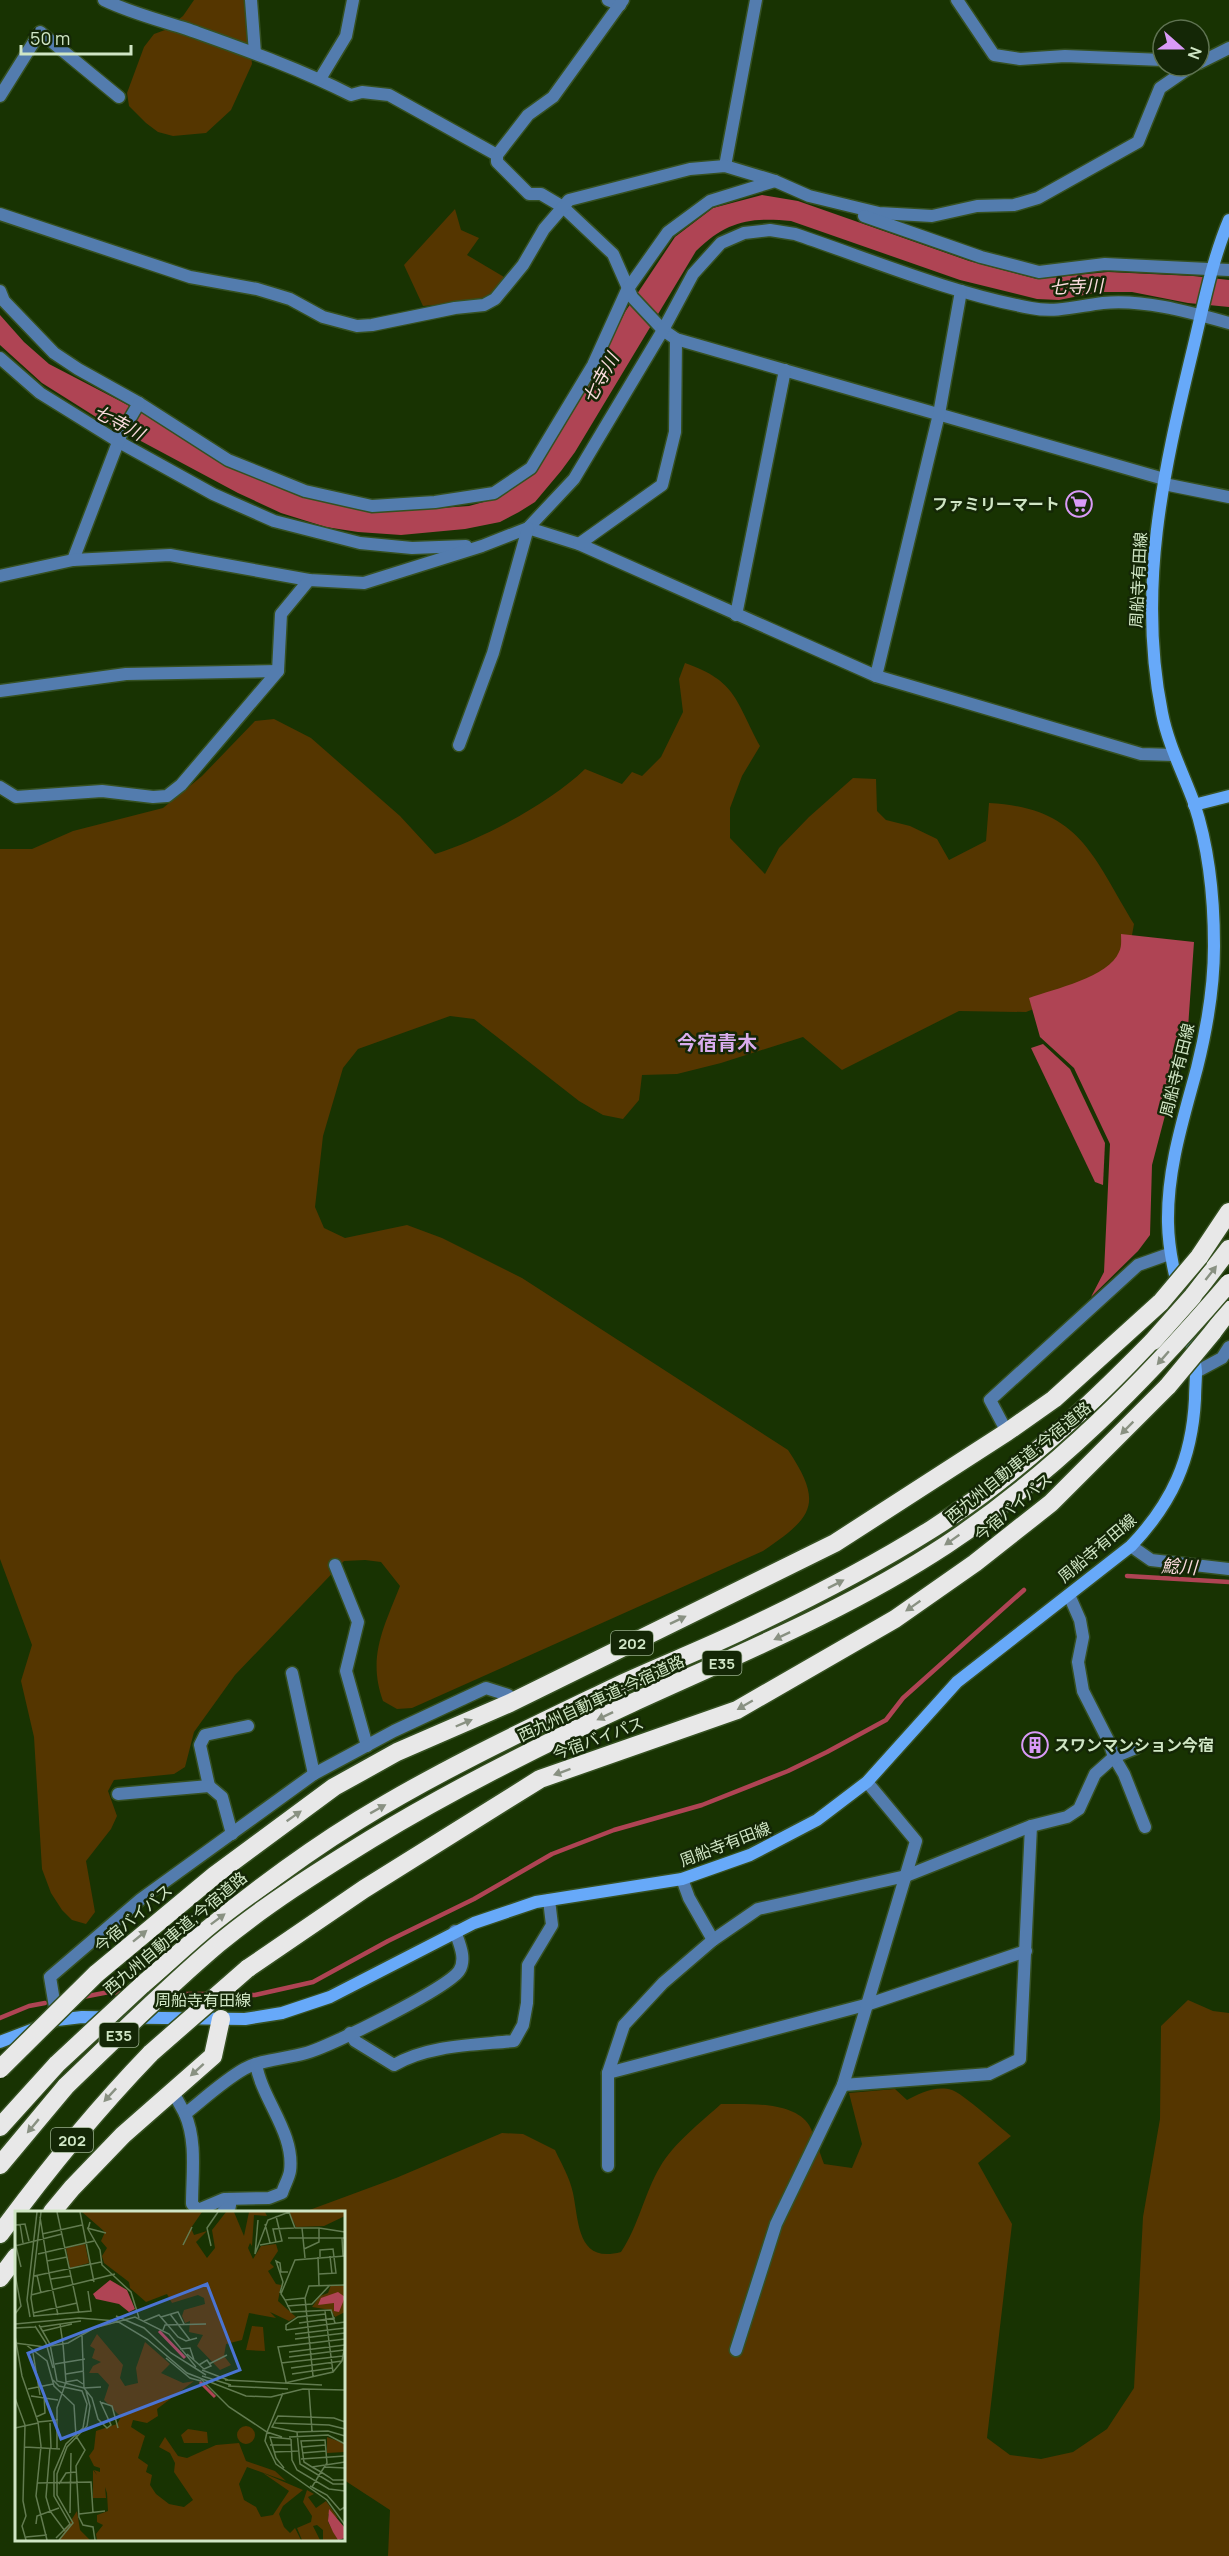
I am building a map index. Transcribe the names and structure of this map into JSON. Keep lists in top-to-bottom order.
{
  "streets": {
    "highway": [
      "西九州自動車道;今宿道路",
      "今宿バイパス",
      "202",
      "E35"
    ],
    "main road": ["周船寺有田線"]
  },
  "districts": ["今宿青木"],
  "water": ["七寺川", "鯰川"],
  "places": {
    "supermarket": ["ファミリーマート"],
    "building": ["スワンマンション今宿"]
  },
  "scale_bar": "50 m",
  "north": "right"
}
